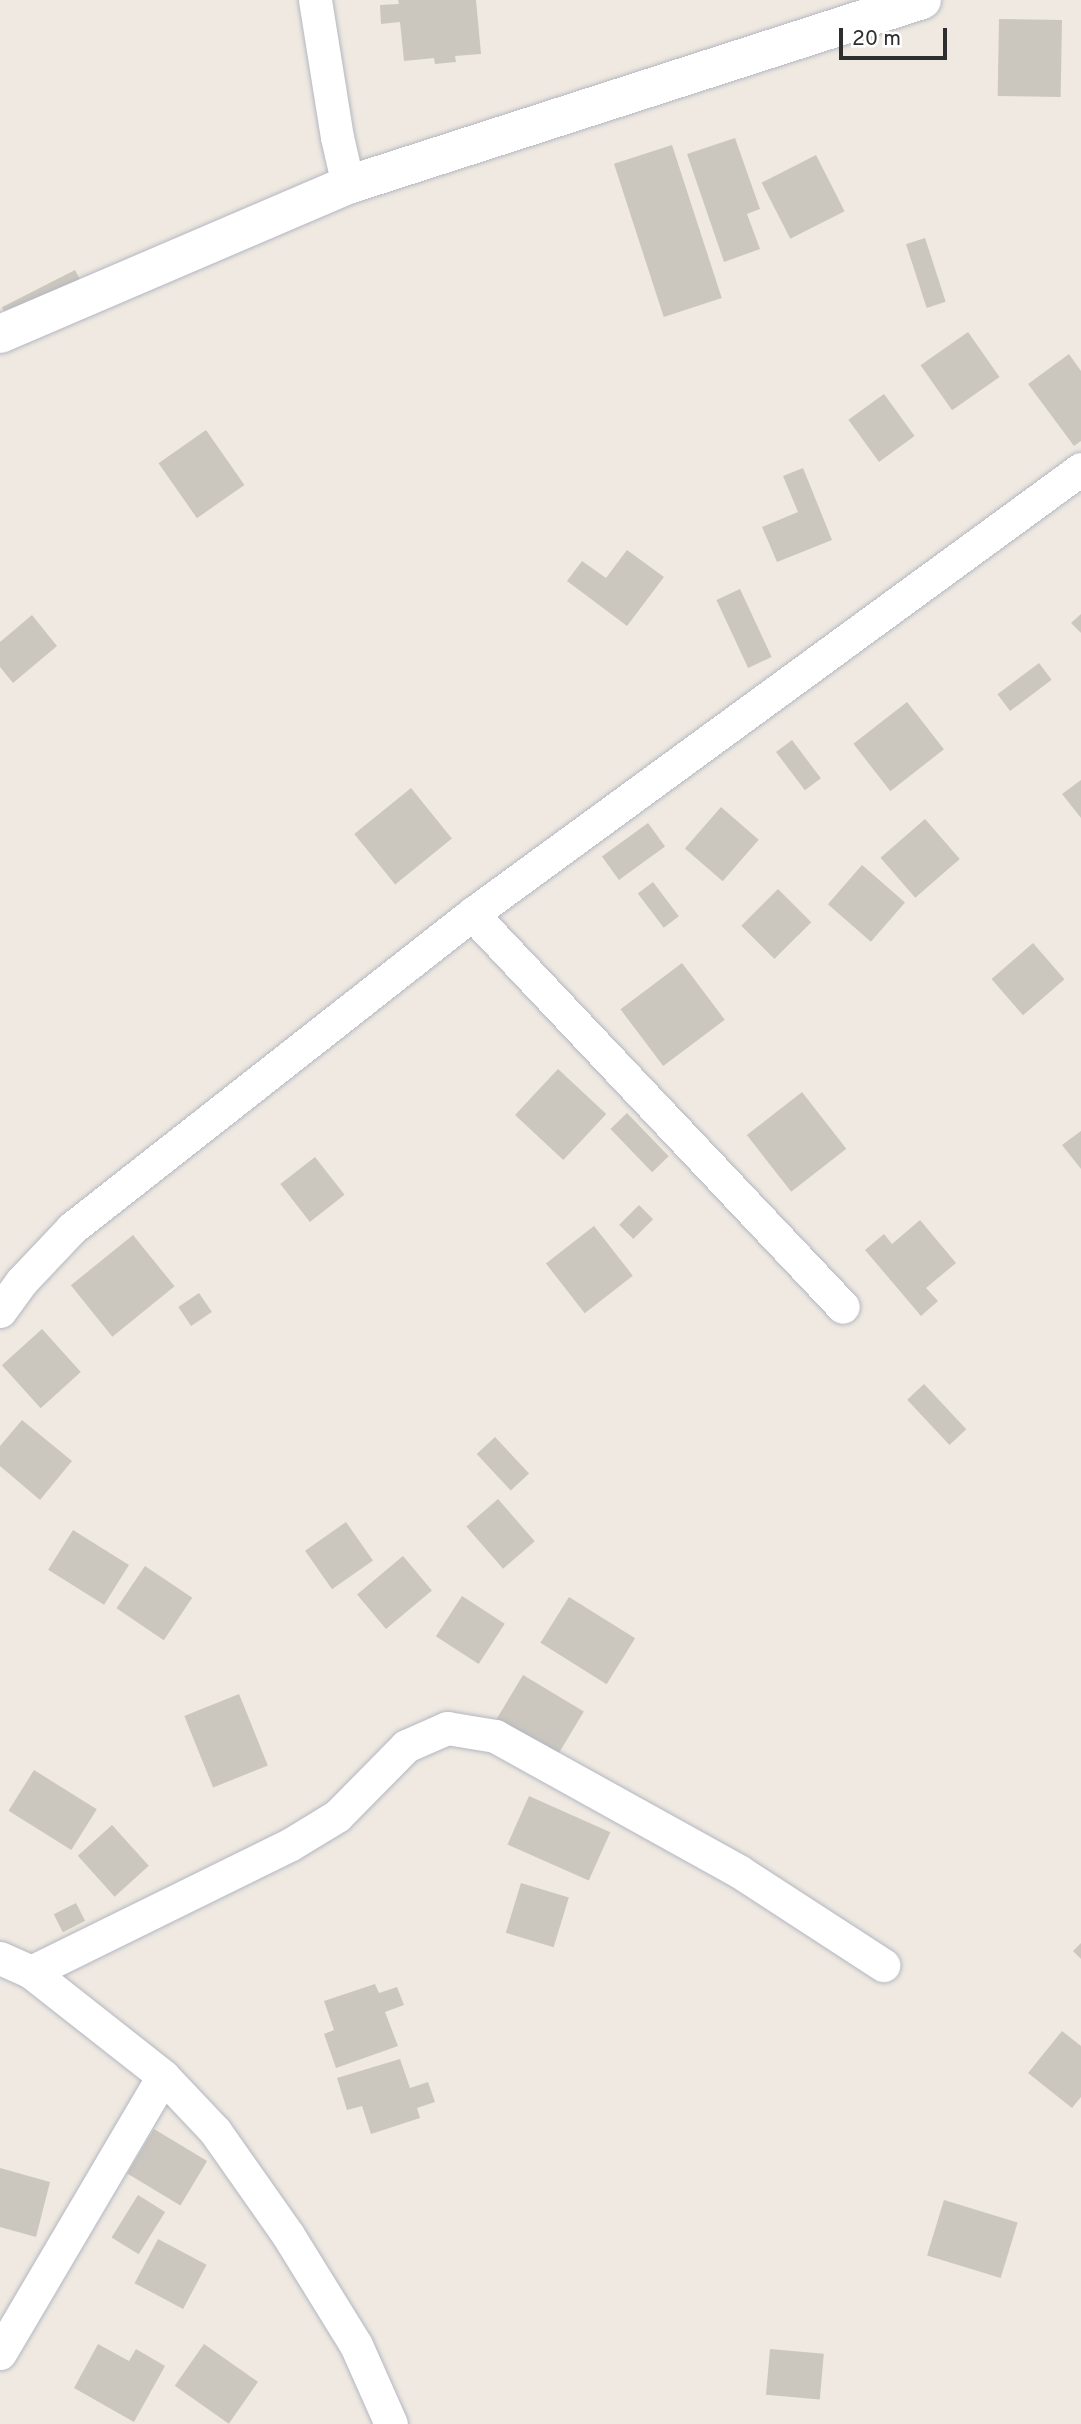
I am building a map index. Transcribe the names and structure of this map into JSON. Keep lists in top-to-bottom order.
{
  "scale_bar": "20 m"
}
